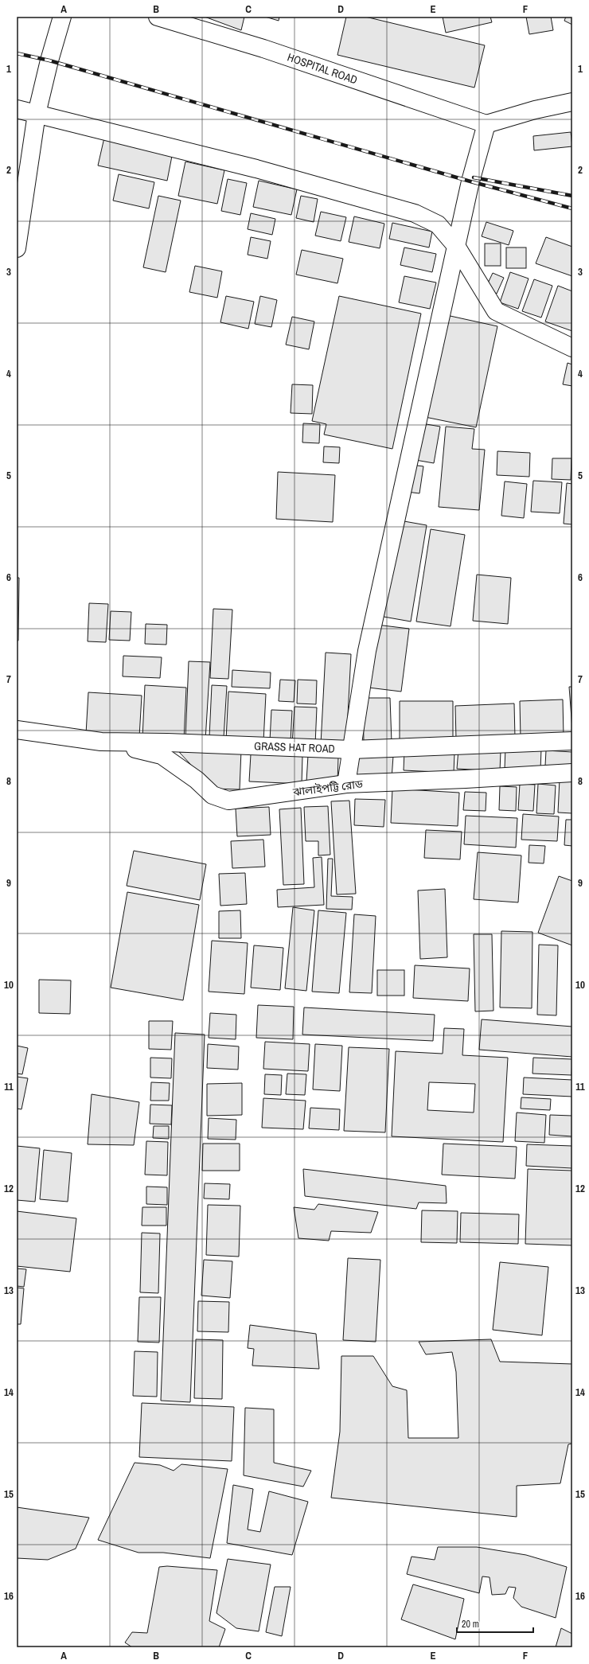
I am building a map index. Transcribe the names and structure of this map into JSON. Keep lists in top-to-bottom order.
{
  "streets": {
    "street": ["HOSPITAL ROAD", "GRASS HAT ROAD", "ঝালাইপট্টি রোড"]
  },
  "crossings": [
    ["GRASS HAT ROAD", "ঝালাইপট্টি রোড"]
  ],
  "scale_bar": "20 m",
  "grid": {
    "columns": [
      "A",
      "B",
      "C",
      "D",
      "E",
      "F"
    ],
    "rows": [
      "1",
      "2",
      "3",
      "4",
      "5",
      "6",
      "7",
      "8",
      "9",
      "10",
      "11",
      "12",
      "13",
      "14",
      "15",
      "16"
    ]
  }
}
